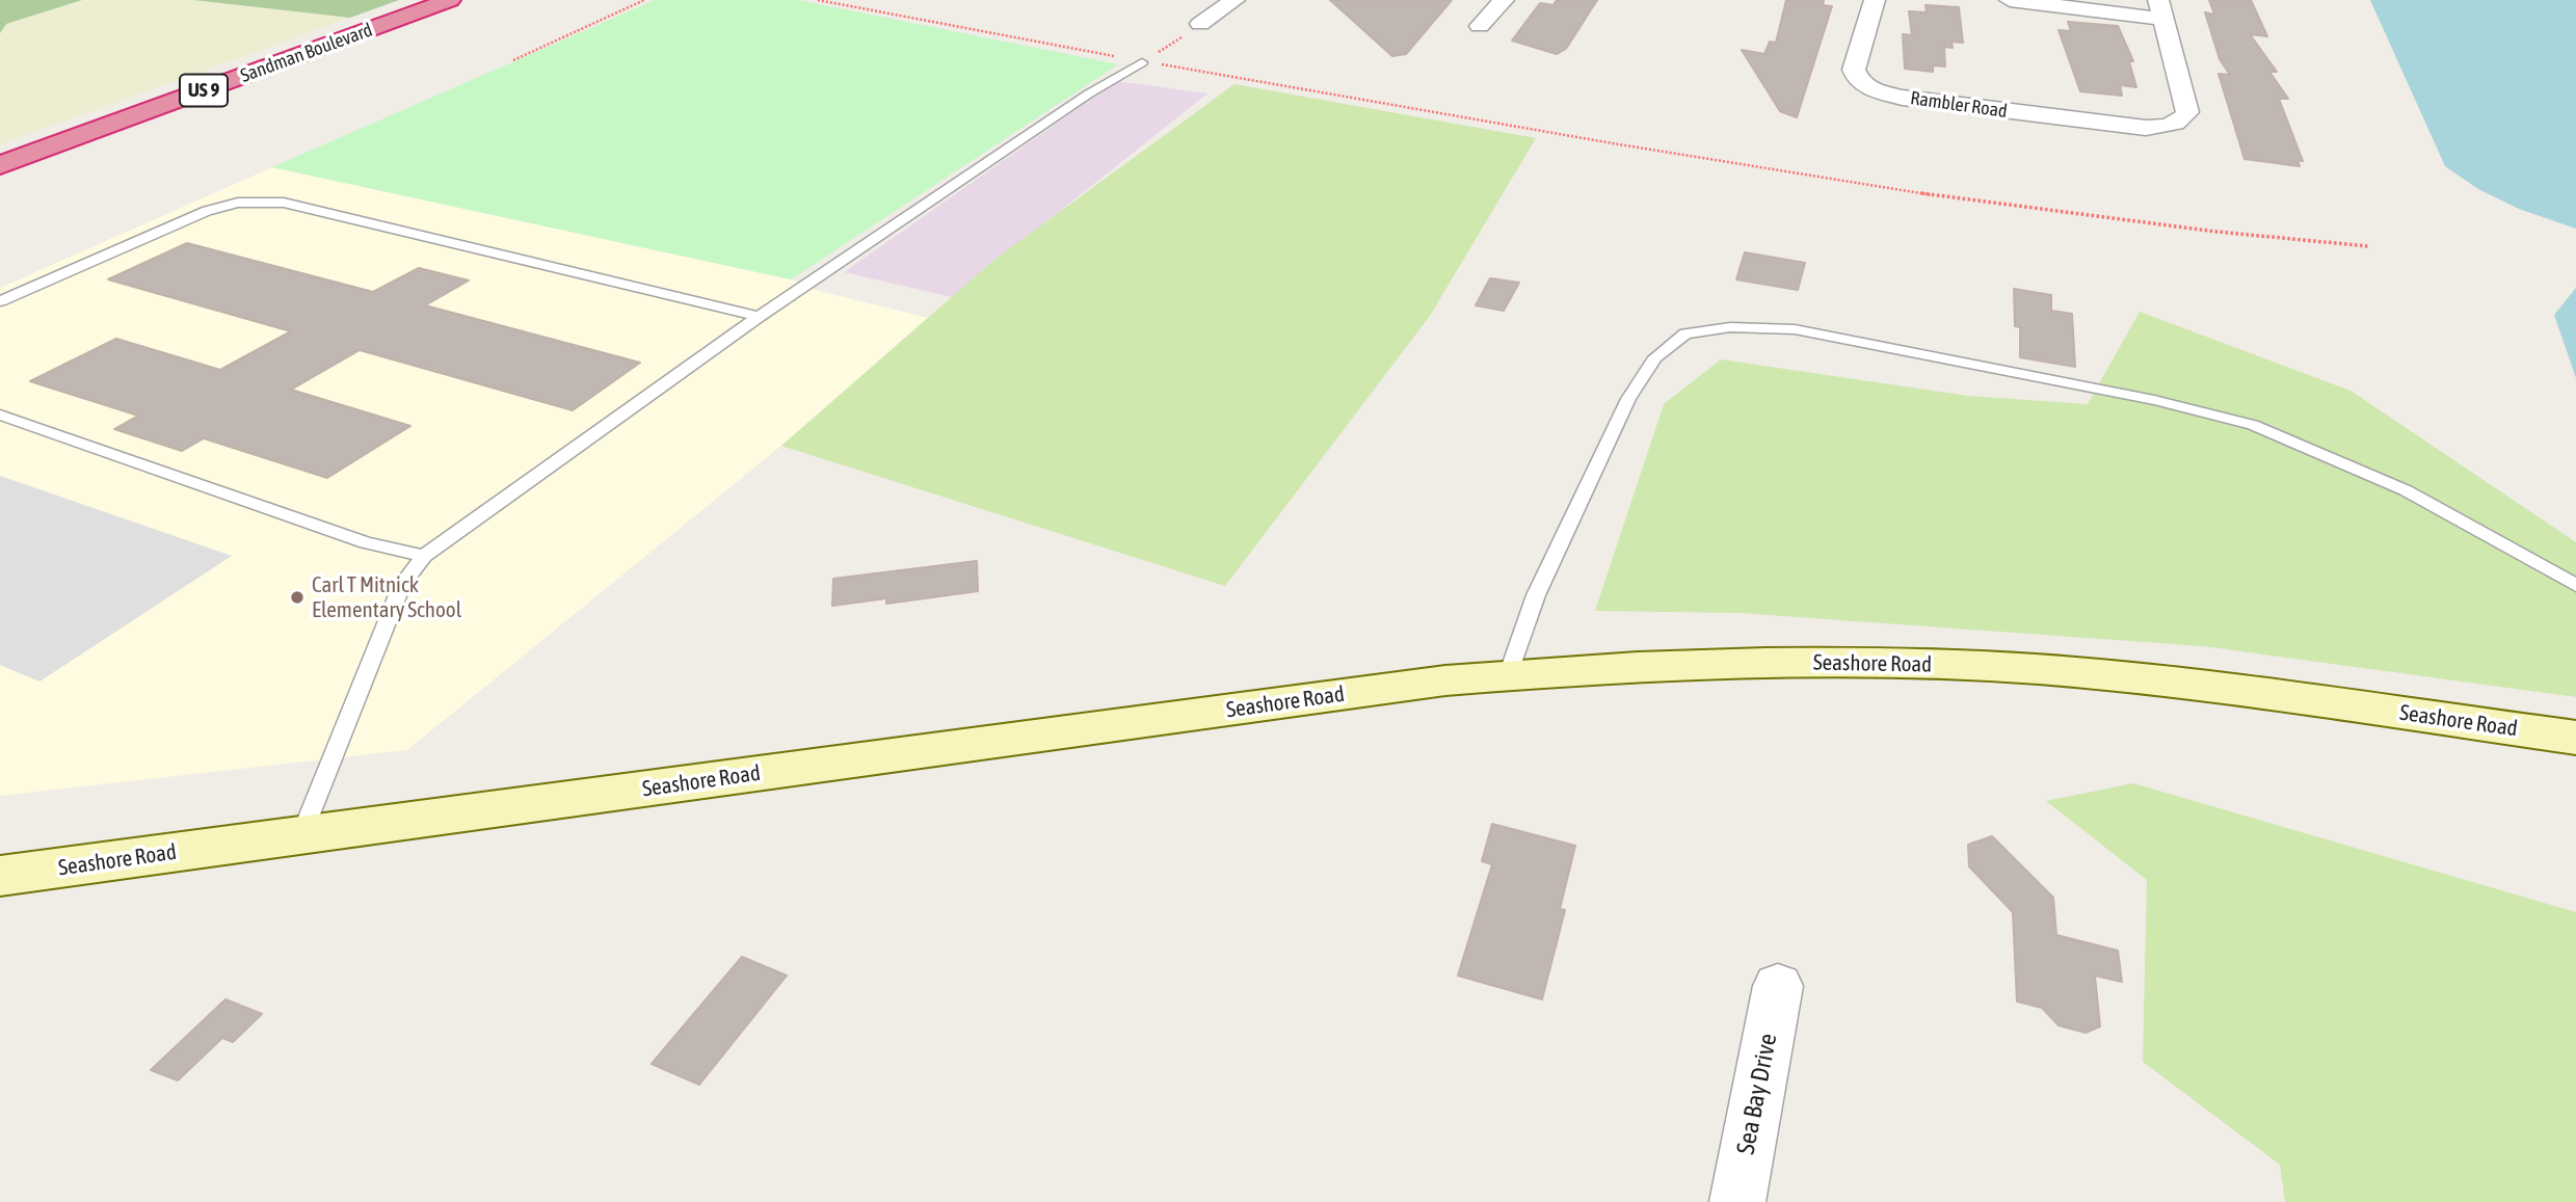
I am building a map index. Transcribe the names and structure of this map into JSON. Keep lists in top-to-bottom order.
{
  "streets": {
    "highway": ["Sandman Boulevard", "US 9"],
    "main road": ["Seashore Road"],
    "street": ["Rambler Road", "Sea Bay Drive"]
  },
  "places": ["Carl T Mitnick Elementary School"]
}
